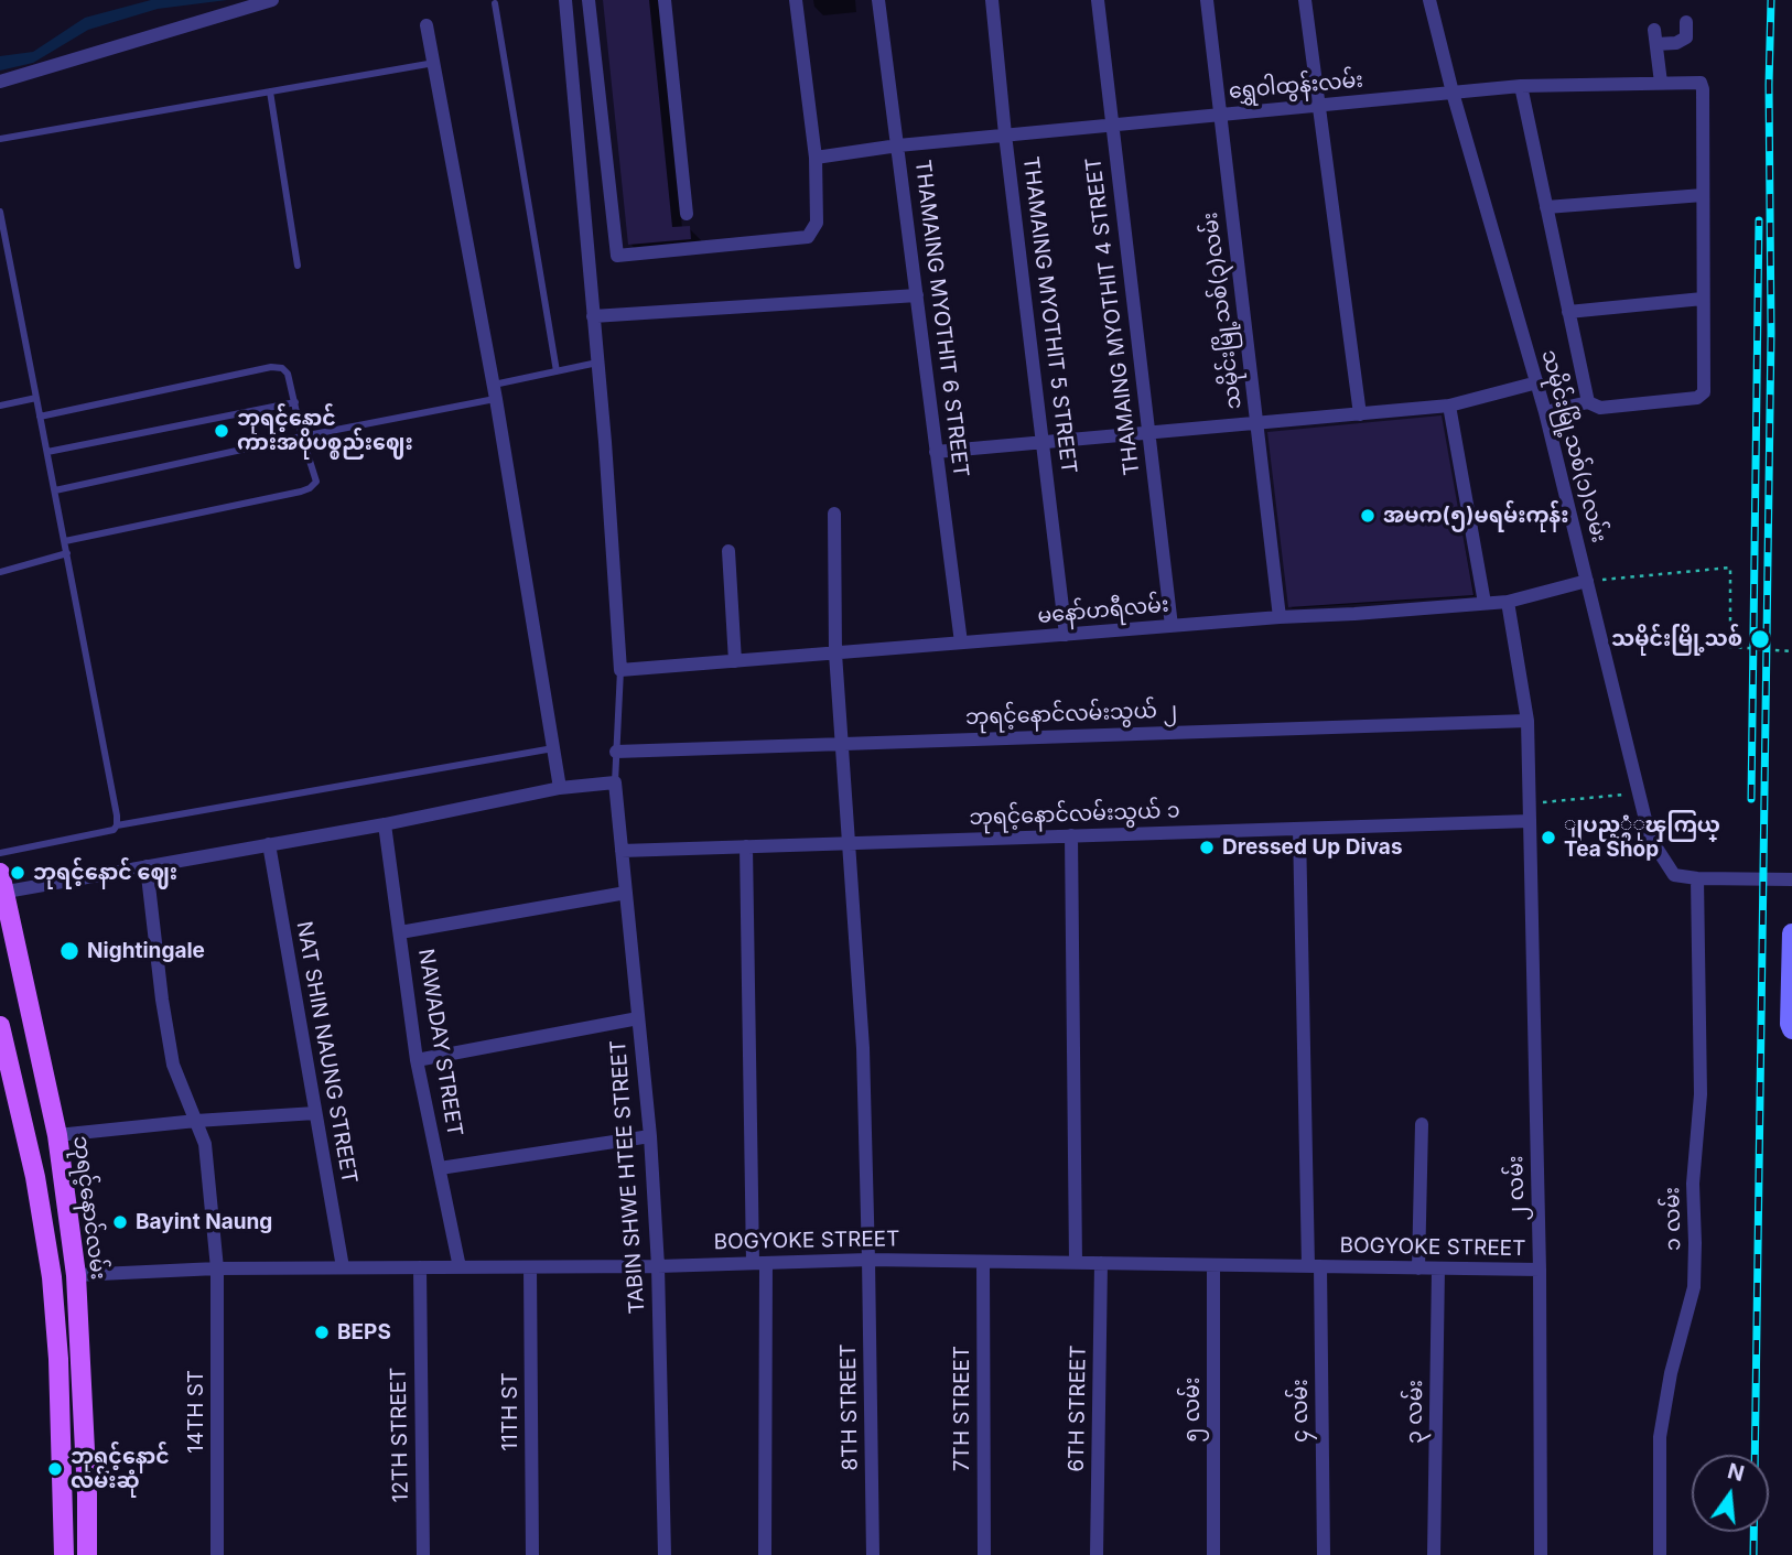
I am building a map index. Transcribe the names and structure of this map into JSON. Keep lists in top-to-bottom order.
{
  "streets": {
    "main road": ["ဘုရင့်နောင်လမ်း"],
    "street": [
      "ရွှေဝါထွန်းလမ်း",
      "သမိုင်းမြို့သစ်(၃)လမ်း",
      "THAMAING MYOTHIT 5 STREET",
      "THAMAING MYOTHIT 4 STREET",
      "THAMAING MYOTHIT 6 STREET",
      "သမိုင်းမြို့သစ်(၁)လမ်း",
      "မနော်ဟရီလမ်း",
      "ဘုရင့်နောင်လမ်းသွယ် ၂",
      "ဘုရင့်နောင်လမ်းသွယ် ၁",
      "NAWADAY STREET",
      "NAT SHIN NAUNG STREET",
      "TABIN SHWE HTEE STREET",
      "၂ လမ်း",
      "၁ လမ်း",
      "BOGYOKE STREET",
      "8TH STREET",
      "7TH STREET",
      "6TH STREET",
      "၅ လမ်း",
      "၄ လမ်း",
      "14TH ST",
      "11TH ST",
      "၃ လမ်း",
      "12TH STREET"
    ]
  },
  "crossings": [
    ["ရွှေဝါထွန်းလမ်း", "သမိုင်းမြို့သစ်(၃)လမ်း"],
    ["ရွှေဝါထွန်းလမ်း", "THAMAING MYOTHIT 5 STREET"],
    ["ရွှေဝါထွန်းလမ်း", "THAMAING MYOTHIT 4 STREET"],
    ["ရွှေဝါထွန်းလမ်း", "THAMAING MYOTHIT 6 STREET"],
    ["ရွှေဝါထွန်းလမ်း", "သမိုင်းမြို့သစ်(၁)လမ်း"],
    ["သမိုင်းမြို့သစ်(၃)လမ်း", "မနော်ဟရီလမ်း"],
    ["THAMAING MYOTHIT 5 STREET", "မနော်ဟရီလမ်း"],
    ["THAMAING MYOTHIT 4 STREET", "မနော်ဟရီလမ်း"],
    ["THAMAING MYOTHIT 6 STREET", "မနော်ဟရီလမ်း"],
    ["သမိုင်းမြို့သစ်(၁)လမ်း", "မနော်ဟရီလမ်း"],
    ["သမိုင်းမြို့သစ်(၁)လမ်း", "၁ လမ်း"],
    ["မနော်ဟရီလမ်း", "၂ လမ်း"],
    ["မနော်ဟရီလမ်း", "8TH STREET"],
    ["ဘုရင့်နောင်လမ်းသွယ် ၂", "၂ လမ်း"],
    ["ဘုရင့်နောင်လမ်းသွယ် ၂", "8TH STREET"],
    ["ဘုရင့်နောင်လမ်းသွယ် ၁", "TABIN SHWE HTEE STREET"],
    ["ဘုရင့်နောင်လမ်းသွယ် ၁", "၂ လမ်း"],
    ["ဘုရင့်နောင်လမ်းသွယ် ၁", "8TH STREET"],
    ["ဘုရင့်နောင်လမ်းသွယ် ၁", "၄ လမ်း"],
    ["NAWADAY STREET", "BOGYOKE STREET"],
    ["NAT SHIN NAUNG STREET", "BOGYOKE STREET"],
    ["TABIN SHWE HTEE STREET", "BOGYOKE STREET"],
    ["၂ လမ်း", "BOGYOKE STREET"],
    ["ဘုရင့်နောင်လမ်း", "BOGYOKE STREET"],
    ["BOGYOKE STREET", "8TH STREET"],
    ["BOGYOKE STREET", "7TH STREET"],
    ["BOGYOKE STREET", "6TH STREET"],
    ["BOGYOKE STREET", "၅ လမ်း"],
    ["BOGYOKE STREET", "၄ လမ်း"],
    ["BOGYOKE STREET", "14TH ST"],
    ["BOGYOKE STREET", "11TH ST"],
    ["BOGYOKE STREET", "၃ လမ်း"],
    ["BOGYOKE STREET", "12TH STREET"]
  ],
  "places": [
    "ဘုရင့်နောင် ကားအပိုပစ္စည်းဈေး",
    "အမက(၅)မရမ်းကုန်း",
    "သမိုင်းမြို့သစ်",
    "ျပည့္စံုၾကြယ္ Tea Shop",
    "Dressed Up Divas",
    "ဘုရင့်နောင် ဈေး",
    "Nightingale",
    "Bayint Naung",
    "BEPS",
    "ဘုရင့်နောင် လမ်းဆုံ"
  ],
  "north": "top"
}
